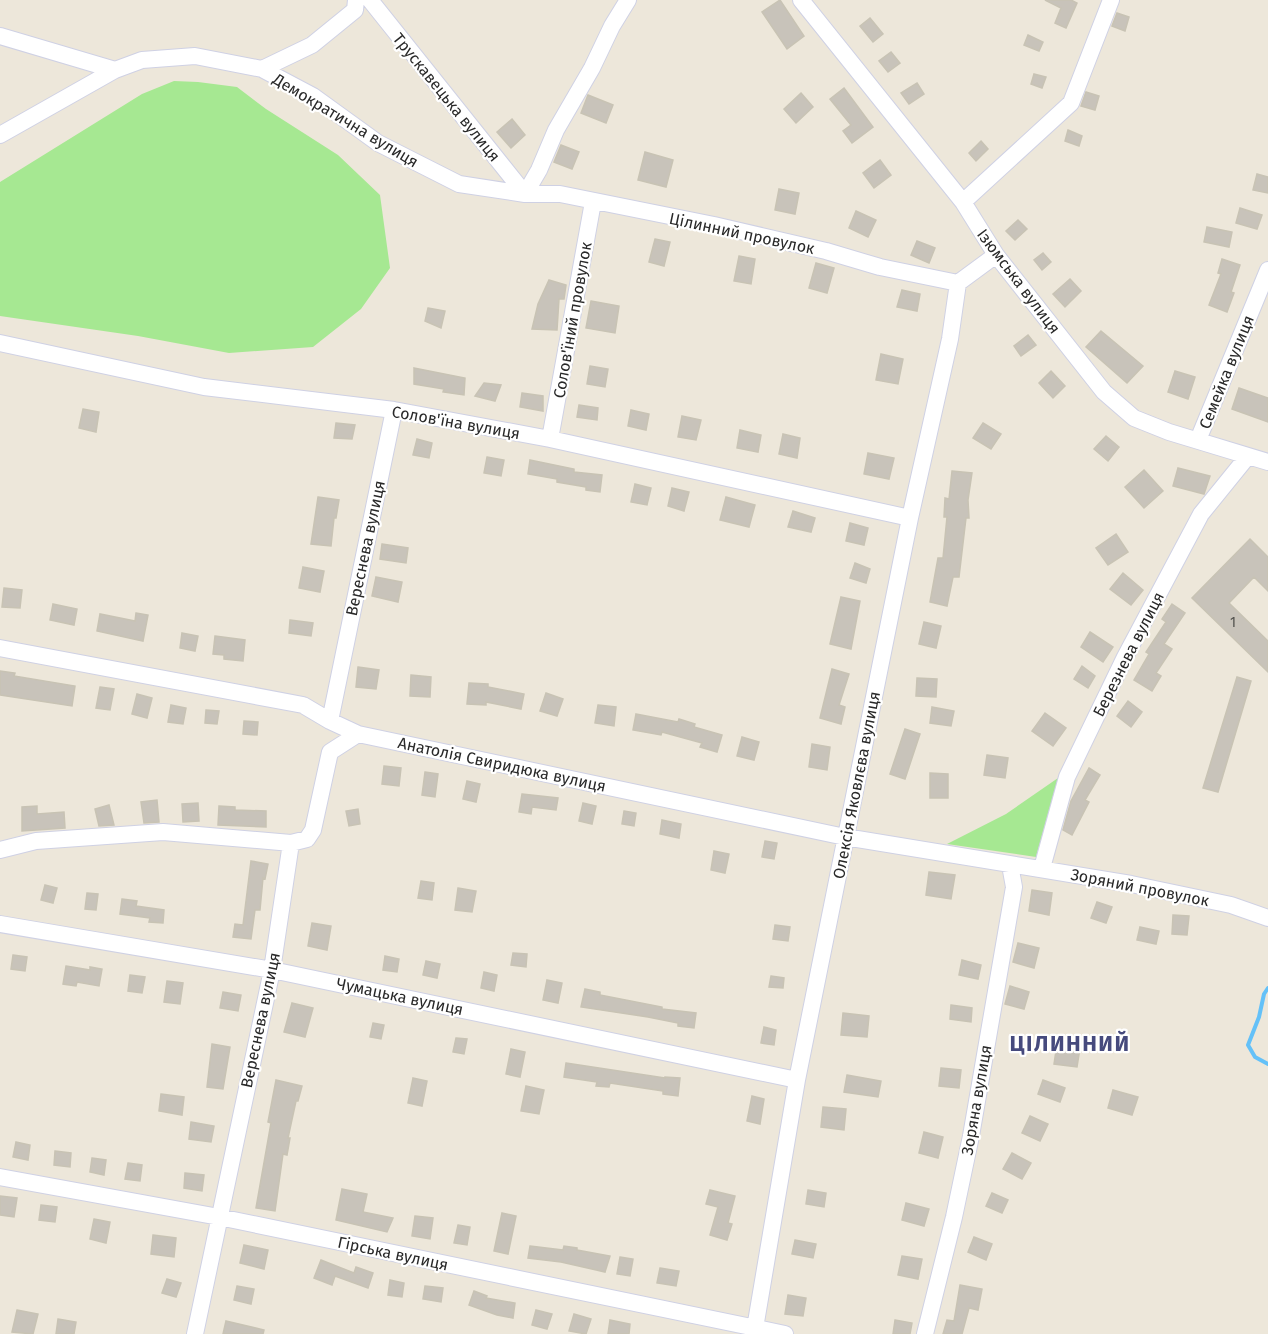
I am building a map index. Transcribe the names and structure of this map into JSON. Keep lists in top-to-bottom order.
{
  "streets": {
    "street": [
      "Трускавецька вулиця",
      "Демократична вулиця",
      "Цілинний провулок",
      "Ізюмська вулиця",
      "Солов'їний провулок",
      "Семейка вулиця",
      "Солов'їна вулиця",
      "Вереснева вулиця",
      "Березнева вулиця",
      "Анатолія Свиридюка вулиця",
      "Олексія Яковлєва вулиця",
      "Зоряний провулок",
      "Чумацька вулиця",
      "Зоряна вулиця",
      "Гірська вулиця"
    ]
  },
  "crossings": [
    ["Трускавецька вулиця", "Демократична вулиця"],
    ["Трускавецька вулиця", "Цілинний провулок"],
    ["Демократична вулиця", "Цілинний провулок"],
    ["Цілинний провулок", "Солов'їний провулок"],
    ["Цілинний провулок", "Олексія Яковлєва вулиця"],
    ["Ізюмська вулиця", "Семейка вулиця"],
    ["Ізюмська вулиця", "Березнева вулиця"],
    ["Солов'їний провулок", "Солов'їна вулиця"],
    ["Солов'їна вулиця", "Вереснева вулиця"],
    ["Солов'їна вулиця", "Олексія Яковлєва вулиця"],
    ["Вереснева вулиця", "Анатолія Свиридюка вулиця"],
    ["Вереснева вулиця", "Чумацька вулиця"],
    ["Вереснева вулиця", "Гірська вулиця"],
    ["Березнева вулиця", "Зоряний провулок"],
    ["Анатолія Свиридюка вулиця", "Олексія Яковлєва вулиця"],
    ["Анатолія Свиридюка вулиця", "Зоряний провулок"],
    ["Анатолія Свиридюка вулиця", "Зоряна вулиця"],
    ["Олексія Яковлєва вулиця", "Чумацька вулиця"],
    ["Олексія Яковлєва вулиця", "Гірська вулиця"],
    ["Зоряний провулок", "Зоряна вулиця"]
  ],
  "districts": ["ЦІЛИННИЙ"],
  "house_numbers": ["1"]
}
